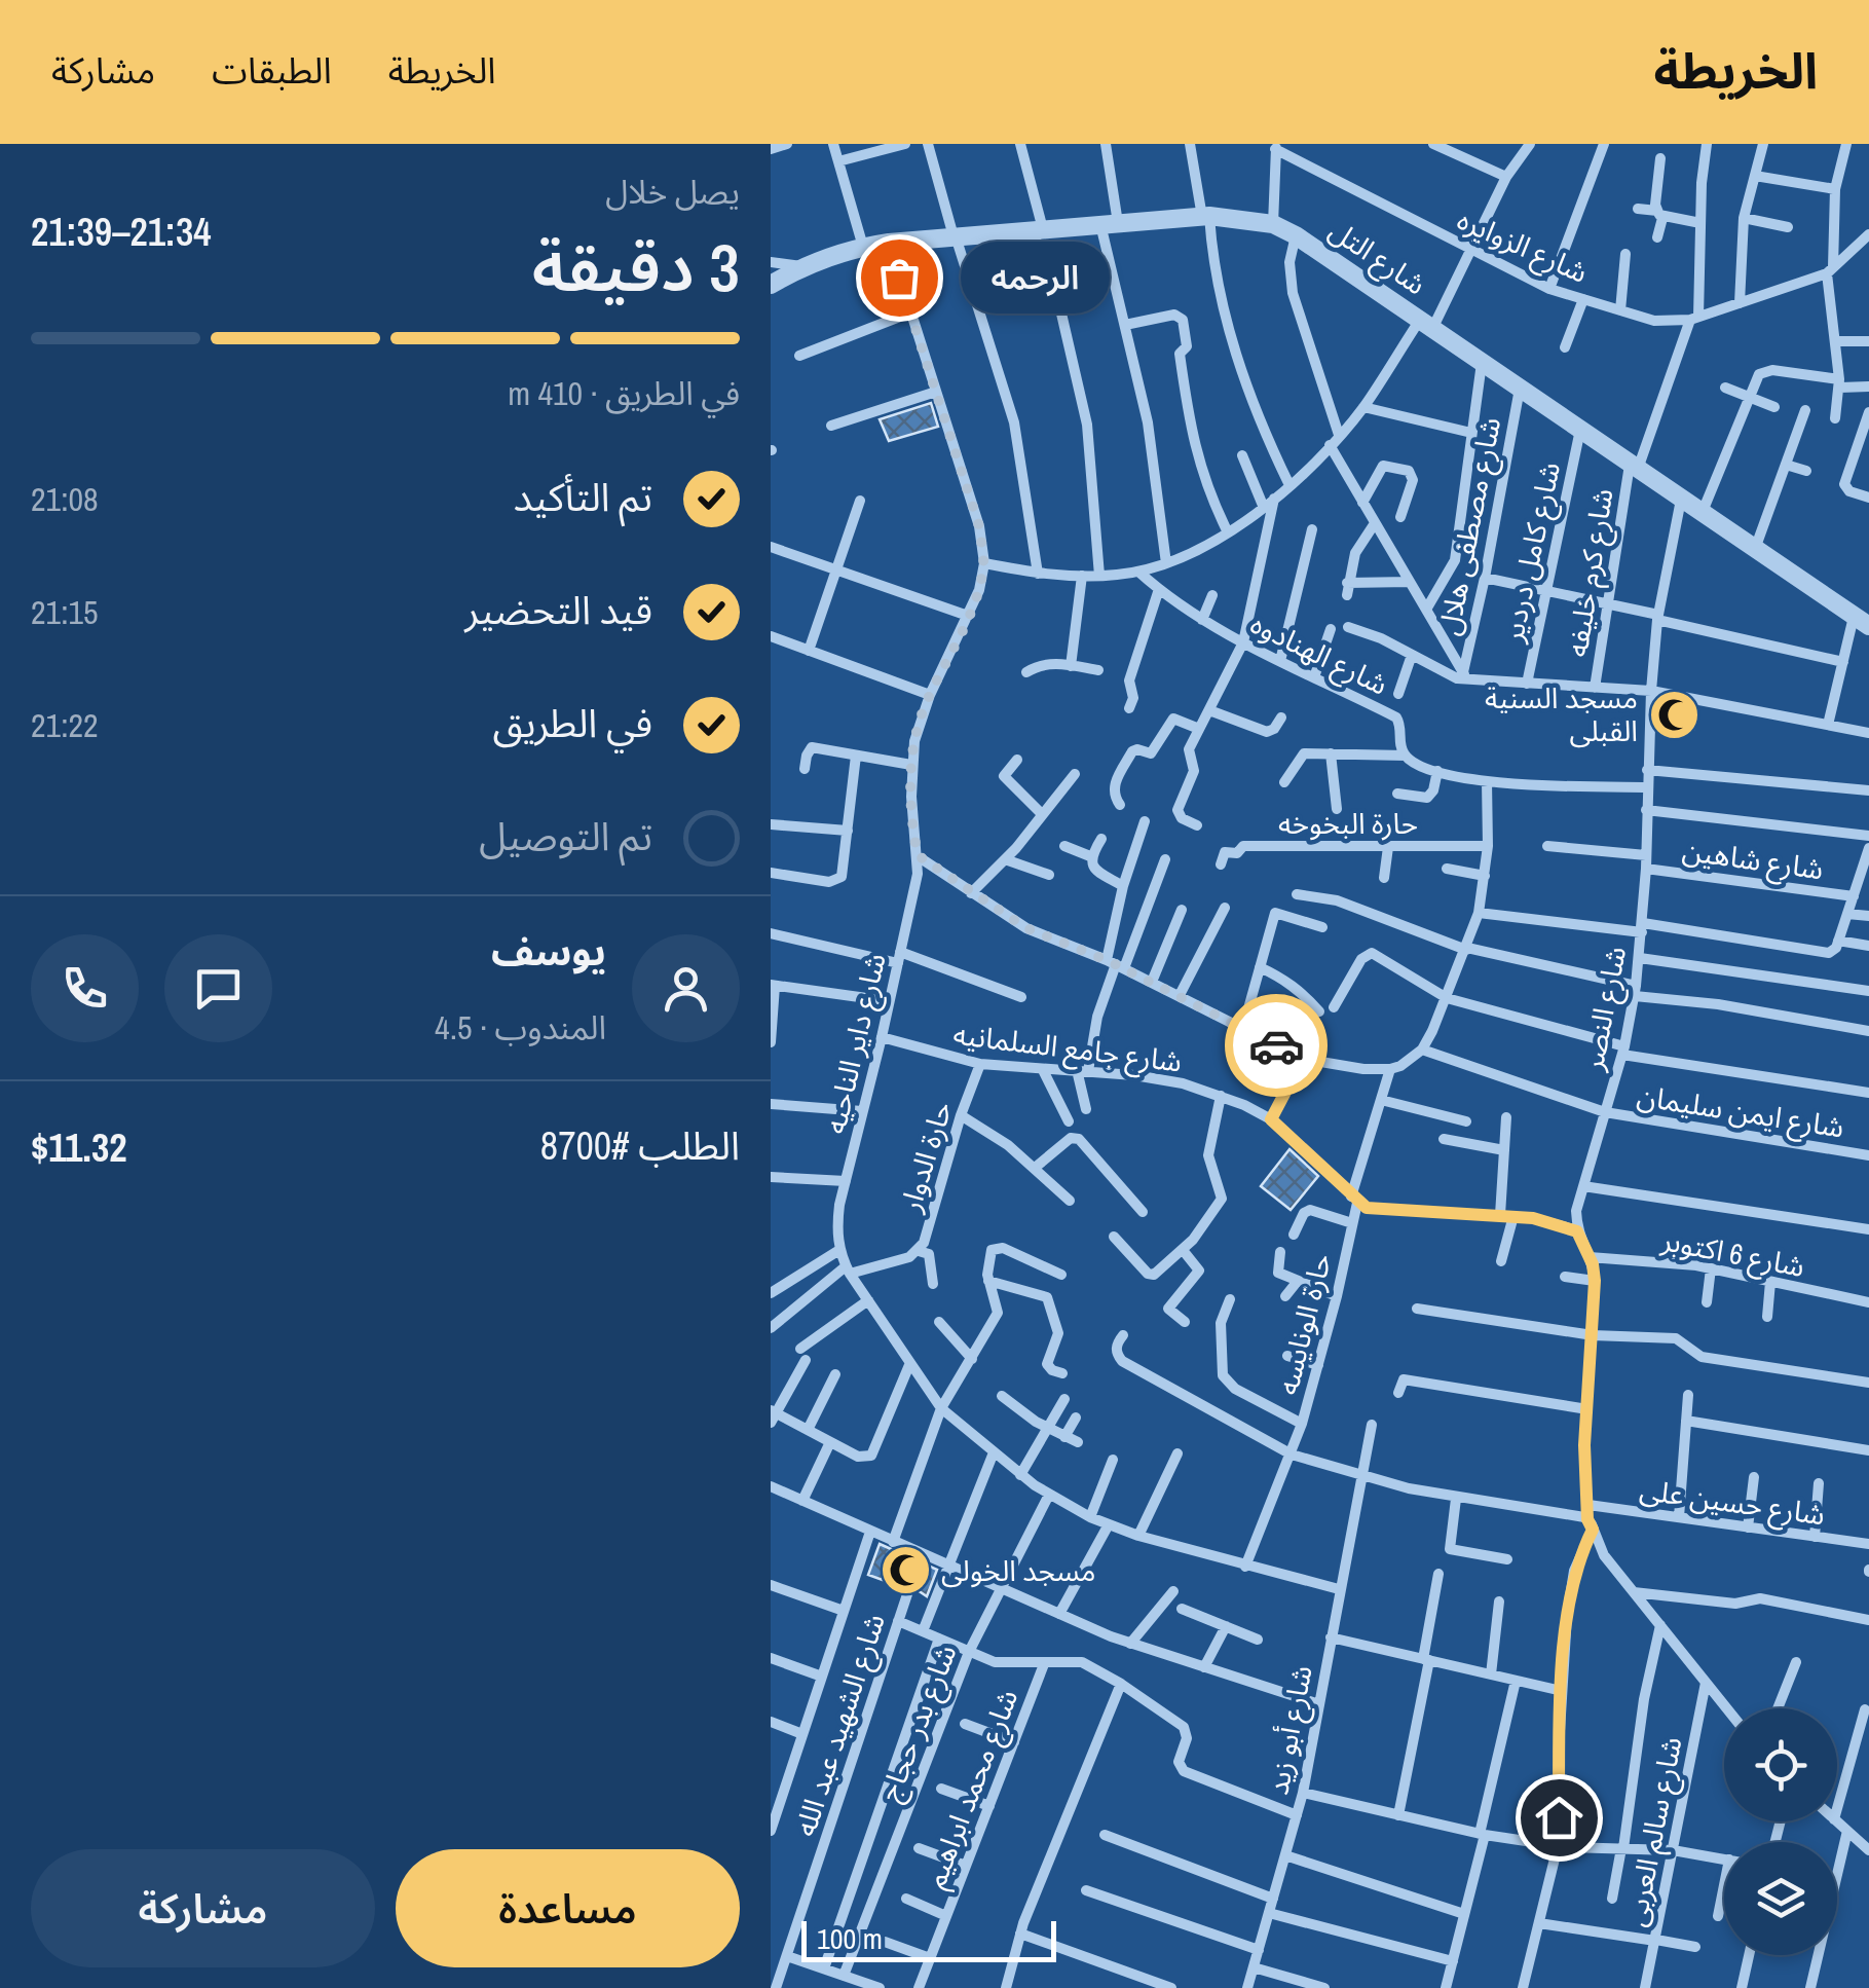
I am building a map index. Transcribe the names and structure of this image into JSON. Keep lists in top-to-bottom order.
{
  "streets": {
    "street": [
      "شارع الزوايره",
      "شارع التل",
      "شارع مصطفى هلال",
      "شارع كامل دردير",
      "شارع كرم خليفه",
      "شارع الهنادوه",
      "حارة البخوخه",
      "شارع شاهين",
      "شارع النصر",
      "شارع داير الناحيه",
      "شارع جامع السلمانيه",
      "شارع ايمن سليمان",
      "حارة الدوار",
      "شارع 6 اكتوبر",
      "حارة الونايسه",
      "شارع حسين على",
      "شارع بدر حجاج",
      "شارع الشهيد عبد الله",
      "شارع أبو زيد",
      "شارع محمد ابراهيم",
      "شارع سالم العربى"
    ]
  },
  "crossings": [
    ["شارع الزوايره", "شارع كرم خليفه"],
    ["شارع التل", "شارع مصطفى هلال"],
    ["شارع التل", "شارع كامل دردير"],
    ["شارع التل", "شارع كرم خليفه"],
    ["شارع التل", "شارع النصر"],
    ["شارع التل", "شارع داير الناحيه"],
    ["شارع شاهين", "شارع النصر"],
    ["شارع النصر", "شارع ايمن سليمان"],
    ["شارع داير الناحيه", "شارع جامع السلمانيه"],
    ["شارع داير الناحيه", "حارة الدوار"],
    ["شارع داير الناحيه", "حارة الونايسه"],
    ["شارع داير الناحيه", "شارع بدر حجاج"],
    ["شارع داير الناحيه", "شارع أبو زيد"],
    ["شارع جامع السلمانيه", "حارة الدوار"],
    ["شارع جامع السلمانيه", "حارة الونايسه"]
  ],
  "places": {
    "other": ["الرحمه"],
    "mosque": ["مسجد السنية القبلى", "مسجد الخولى"]
  },
  "scale_bar": "100 m",
  "page": {
    "header": "الخريطة",
    "nav": ["الخريطة", "الطبقات", "مشاركة"],
    "heading": ["3 دقيقة", "يصل خلال", "21:34–21:39"],
    "panel": [
      "يوسف",
      "المندوب · 4.5",
      "الطلب #8700",
      "$11.32"
    ],
    "bubble": "الرحمه",
    "bar": "في الطريق · 410 m",
    "list": [
      ["تم التأكيد", "21:08"],
      ["قيد التحضير", "21:15"],
      ["في الطريق", "21:22"],
      "تم التوصيل"
    ],
    "buttons": ["مساعدة", "مشاركة"],
    "scale": "100 m"
  }
}
